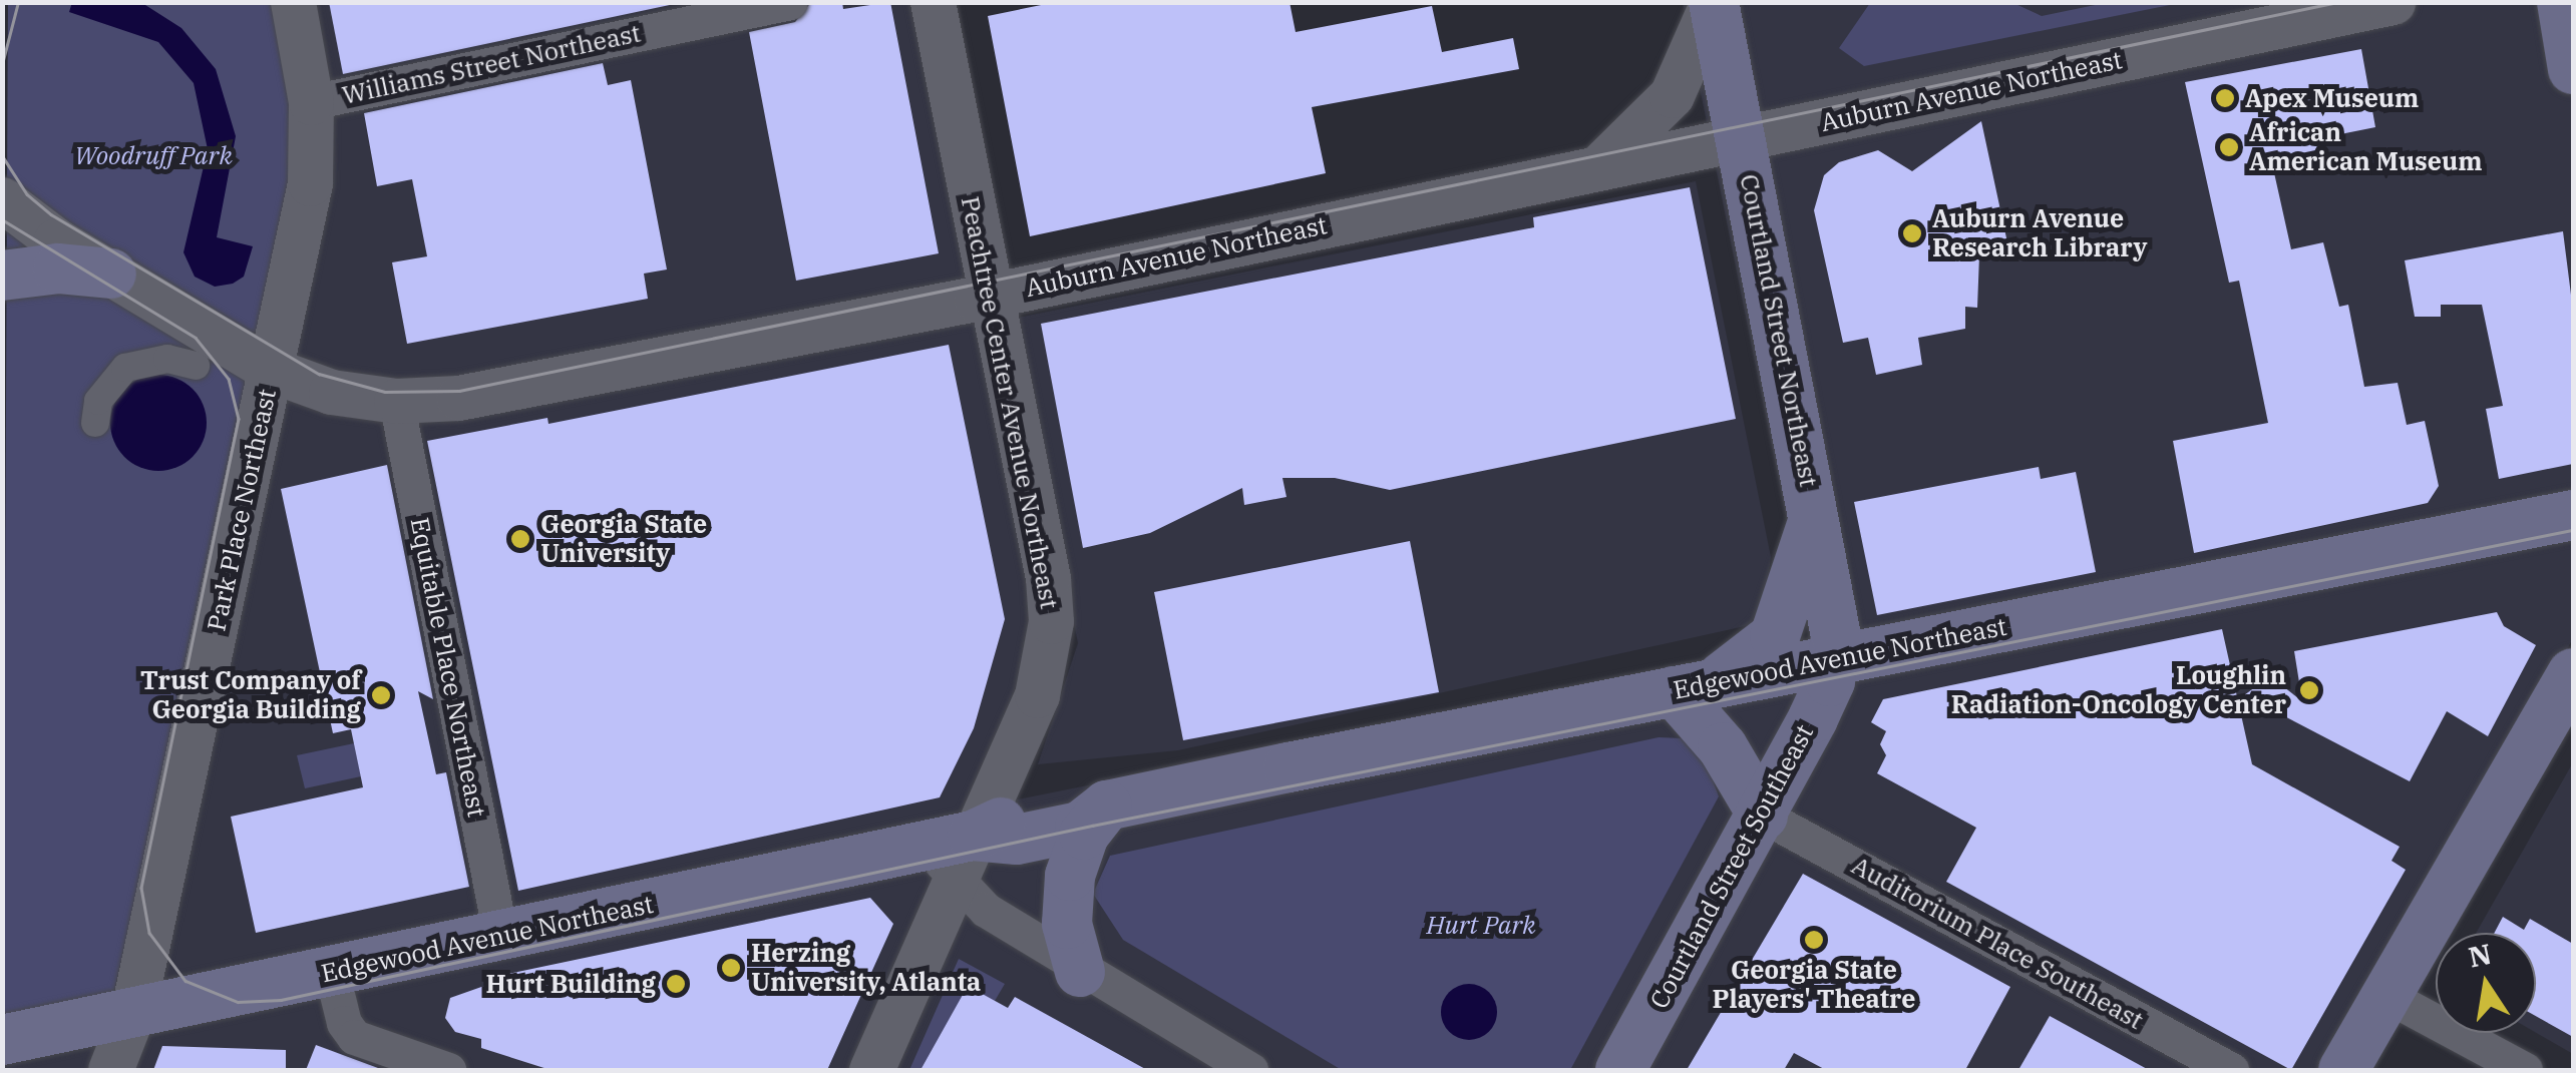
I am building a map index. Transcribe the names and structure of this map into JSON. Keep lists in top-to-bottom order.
{
  "streets": {
    "main road": ["Courtland Street Northeast", "Edgewood Avenue Northeast", "Courtland Street Southeast"],
    "street": [
      "Williams Street Northeast",
      "Auburn Avenue Northeast",
      "Peachtree Center Avenue Northeast",
      "Park Place Northeast",
      "Equitable Place Northeast",
      "Auditorium Place Southeast"
    ]
  },
  "crossings": [
    ["Williams Street Northeast", "Park Place Northeast"],
    ["Auburn Avenue Northeast", "Courtland Street Northeast"],
    ["Auburn Avenue Northeast", "Peachtree Center Avenue Northeast"],
    ["Auburn Avenue Northeast", "Park Place Northeast"],
    ["Auburn Avenue Northeast", "Equitable Place Northeast"],
    ["Courtland Street Northeast", "Edgewood Avenue Northeast"],
    ["Courtland Street Northeast", "Courtland Street Southeast"],
    ["Peachtree Center Avenue Northeast", "Edgewood Avenue Northeast"],
    ["Park Place Northeast", "Edgewood Avenue Northeast"],
    ["Edgewood Avenue Northeast", "Equitable Place Northeast"],
    ["Edgewood Avenue Northeast", "Courtland Street Southeast"],
    ["Courtland Street Southeast", "Auditorium Place Southeast"]
  ],
  "parks": ["Woodruff Park", "Hurt Park"],
  "places": [
    "Apex Museum",
    "African American Museum",
    "Auburn Avenue Research Library",
    "Georgia State University",
    "Loughlin Radiation-Oncology Center",
    "Trust Company of Georgia Building",
    "Georgia State Players' Theatre",
    "Herzing University, Atlanta",
    "Hurt Building"
  ],
  "north": "top"
}
